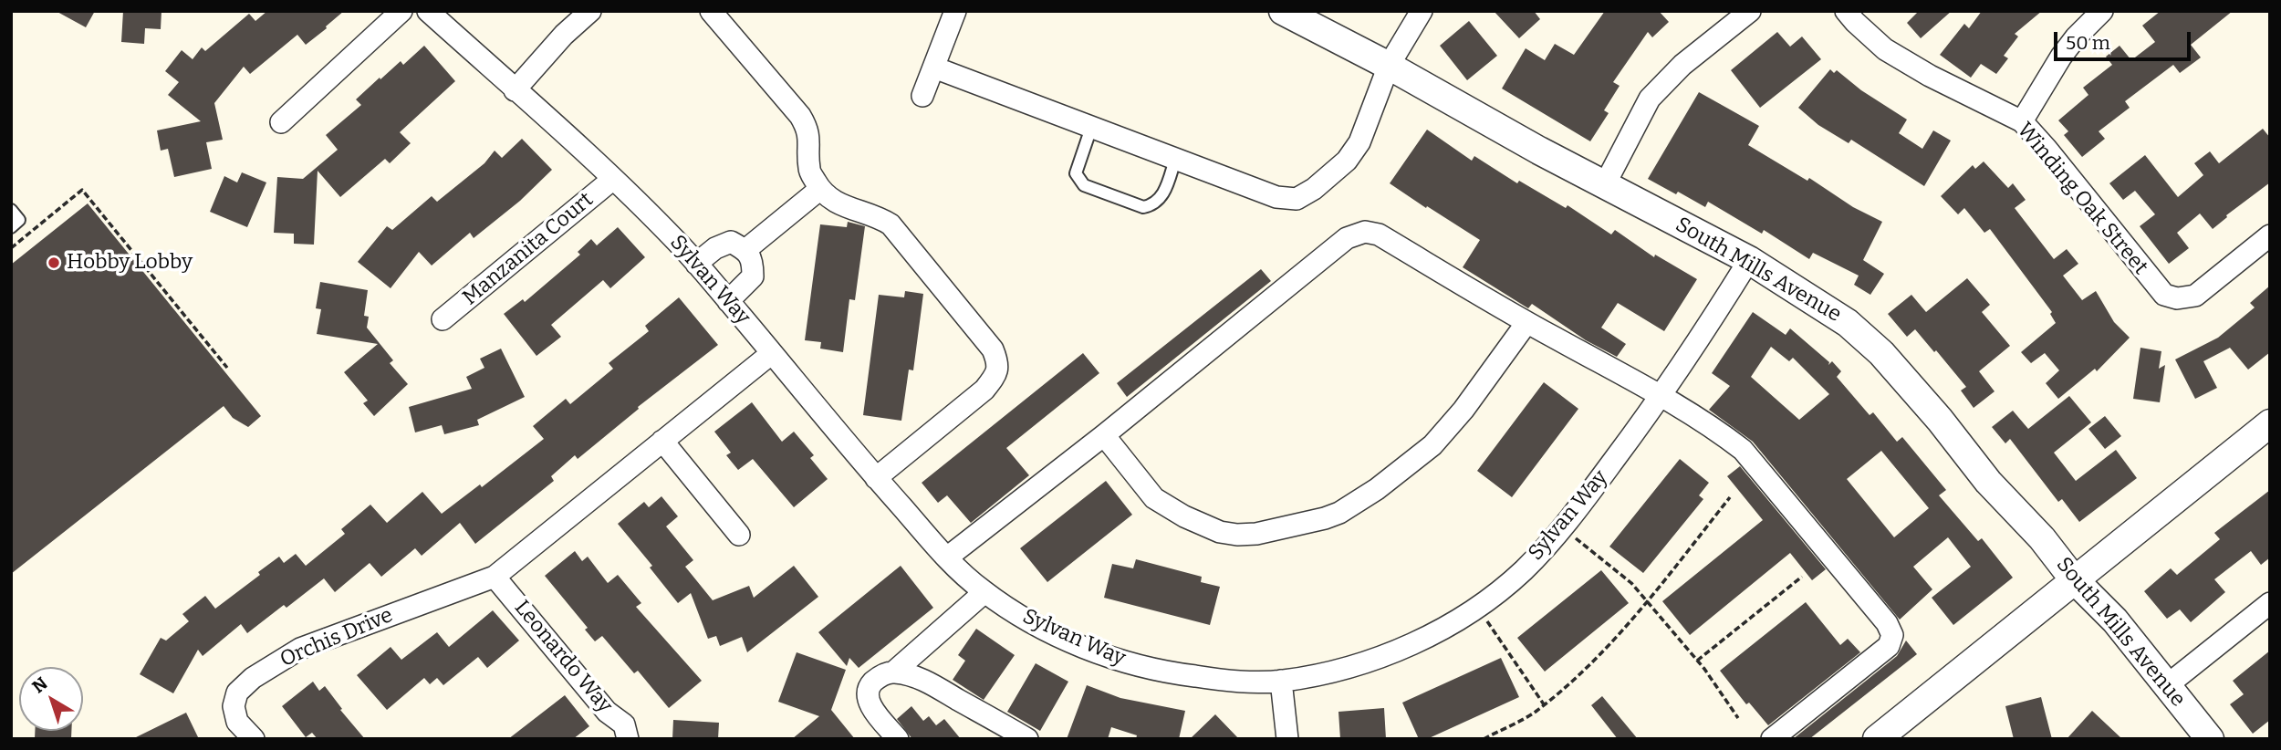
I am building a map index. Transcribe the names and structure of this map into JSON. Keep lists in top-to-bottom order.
{
  "streets": {
    "street": [
      "Winding Oak Street",
      "Manzanita Court",
      "South Mills Avenue",
      "Sylvan Way",
      "Orchis Drive",
      "Leonardo Way"
    ]
  },
  "crossings": [
    ["Manzanita Court", "Sylvan Way"],
    ["South Mills Avenue", "Sylvan Way"],
    ["Orchis Drive", "Leonardo Way"]
  ],
  "places": ["Hobby Lobby"],
  "scale_bar": "50 m",
  "north": "top left"
}
